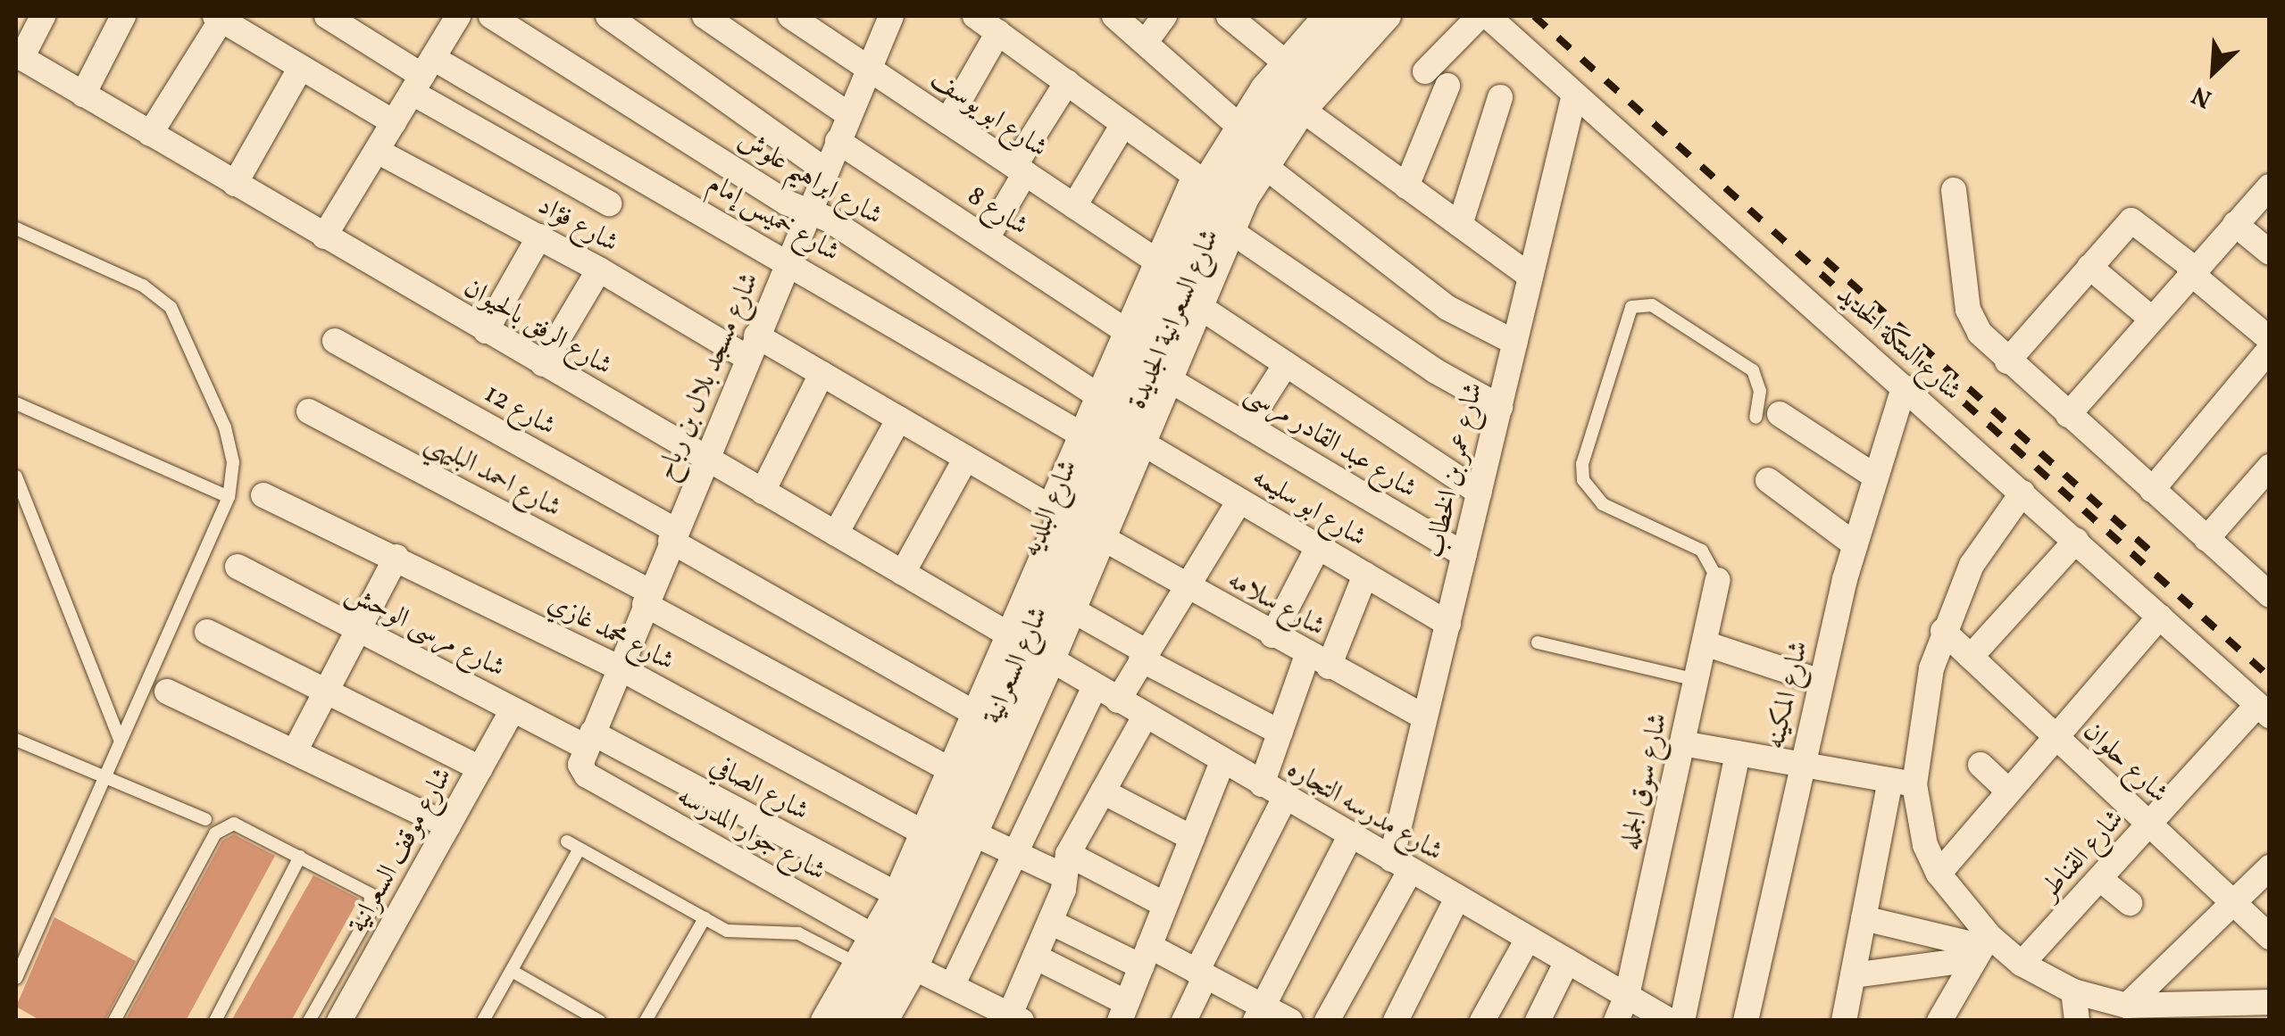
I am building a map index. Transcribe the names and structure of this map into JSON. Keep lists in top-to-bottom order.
{
  "streets": {
    "street": [
      "شارع ابو يوسف",
      "شارع ابراهيم علوش",
      "شارع 8",
      "شارع خميس إمام",
      "شارع فؤاد",
      "شارع السعرانية الجديدة",
      "شارع الرفق بالحيوان",
      "شارع السكة الحديد",
      "شارع مسجد بلال بن رباح",
      "شارع 12",
      "شارع عبد القادر مرسى",
      "شارع عمر بن الخطاب",
      "شارع احمد البليهي",
      "شارع ابو سليمه",
      "شارع البلديه",
      "شارع سلامه",
      "شارع مرسى الوحش",
      "شارع محمد غازي",
      "شارع السعرانية",
      "شارع المكينه",
      "شارع حلوان",
      "شارع سوق الجمله",
      "شارع الصافي",
      "شارع مدرسه التجاره",
      "شارع جوار المدرسه",
      "شارع موقف السعرانية",
      "شارع القناطر"
    ]
  },
  "crossings": [
    ["شارع ابو يوسف", "شارع مسجد بلال بن رباح"],
    ["شارع ابو يوسف", "شارع البلديه"],
    ["شارع ابراهيم علوش", "شارع مسجد بلال بن رباح"],
    ["شارع ابراهيم علوش", "شارع البلديه"],
    ["شارع 8", "شارع مسجد بلال بن رباح"],
    ["شارع 8", "شارع البلديه"],
    ["شارع خميس إمام", "شارع مسجد بلال بن رباح"],
    ["شارع خميس إمام", "شارع البلديه"],
    ["شارع فؤاد", "شارع مسجد بلال بن رباح"],
    ["شارع فؤاد", "شارع البلديه"],
    ["شارع السعرانية الجديدة", "شارع الرفق بالحيوان"],
    ["شارع السعرانية الجديدة", "شارع البلديه"],
    ["شارع السعرانية الجديدة", "شارع السعرانية"],
    ["شارع السعرانية الجديدة", "شارع مدرسه التجاره"],
    ["شارع الرفق بالحيوان", "شارع مسجد بلال بن رباح"],
    ["شارع الرفق بالحيوان", "شارع البلديه"],
    ["شارع الرفق بالحيوان", "شارع السعرانية"],
    ["شارع الرفق بالحيوان", "شارع مدرسه التجاره"],
    ["شارع السكة الحديد", "شارع عمر بن الخطاب"],
    ["شارع السكة الحديد", "شارع المكينه"],
    ["شارع السكة الحديد", "شارع القناطر"],
    ["شارع مسجد بلال بن رباح", "شارع 12"],
    ["شارع مسجد بلال بن رباح", "شارع احمد البليهي"],
    ["شارع مسجد بلال بن رباح", "شارع مرسى الوحش"],
    ["شارع مسجد بلال بن رباح", "شارع محمد غازي"],
    ["شارع مسجد بلال بن رباح", "شارع الصافي"],
    ["شارع مسجد بلال بن رباح", "شارع جوار المدرسه"],
    ["شارع 12", "شارع البلديه"],
    ["شارع عبد القادر مرسى", "شارع عمر بن الخطاب"],
    ["شارع عبد القادر مرسى", "شارع السعرانية"],
    ["شارع عمر بن الخطاب", "شارع ابو سليمه"],
    ["شارع عمر بن الخطاب", "شارع سلامه"],
    ["شارع عمر بن الخطاب", "شارع مدرسه التجاره"],
    ["شارع احمد البليهي", "شارع البلديه"],
    ["شارع ابو سليمه", "شارع السعرانية"],
    ["شارع البلديه", "شارع محمد غازي"],
    ["شارع البلديه", "شارع السعرانية"],
    ["شارع البلديه", "شارع الصافي"],
    ["شارع البلديه", "شارع مدرسه التجاره"],
    ["شارع البلديه", "شارع جوار المدرسه"],
    ["شارع سلامه", "شارع السعرانية"],
    ["شارع مرسى الوحش", "شارع الصافي"],
    ["شارع مرسى الوحش", "شارع جوار المدرسه"],
    ["شارع مرسى الوحش", "شارع موقف السعرانية"],
    ["شارع السعرانية", "شارع مدرسه التجاره"],
    ["شارع السعرانية", "شارع جوار المدرسه"],
    ["شارع حلوان", "شارع القناطر"],
    ["شارع سوق الجمله", "شارع مدرسه التجاره"],
    ["شارع الصافي", "شارع جوار المدرسه"]
  ],
  "north": "bottom left"
}
